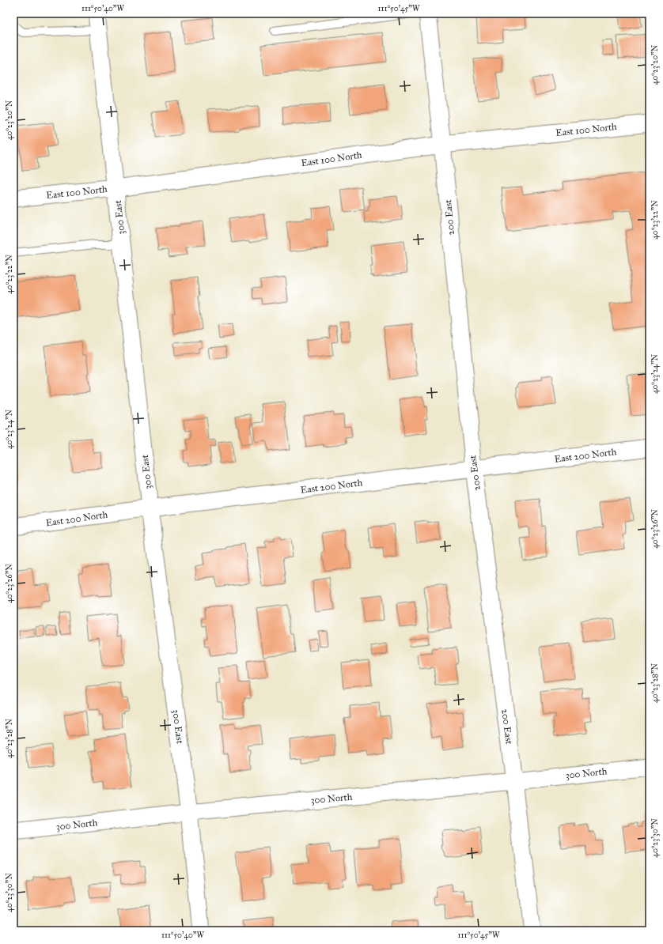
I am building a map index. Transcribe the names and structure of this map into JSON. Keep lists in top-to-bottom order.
{
  "streets": {
    "street": [
      "East 100 North",
      "300 East",
      "200 East",
      "East 200 North",
      "300 North"
    ]
  },
  "crossings": [
    ["East 100 North", "300 East"],
    ["East 100 North", "200 East"],
    ["300 East", "East 200 North"],
    ["300 East", "300 North"],
    ["200 East", "East 200 North"],
    ["200 East", "300 North"]
  ],
  "coordinates": [
    "111°50'40\"W",
    "111°50'45\"W",
    "40°23'20\"N",
    "40°23'22\"N",
    "40°23'24\"N",
    "40°23'26\"N",
    "40°23'28\"N",
    "40°23'30\"N"
  ]
}
